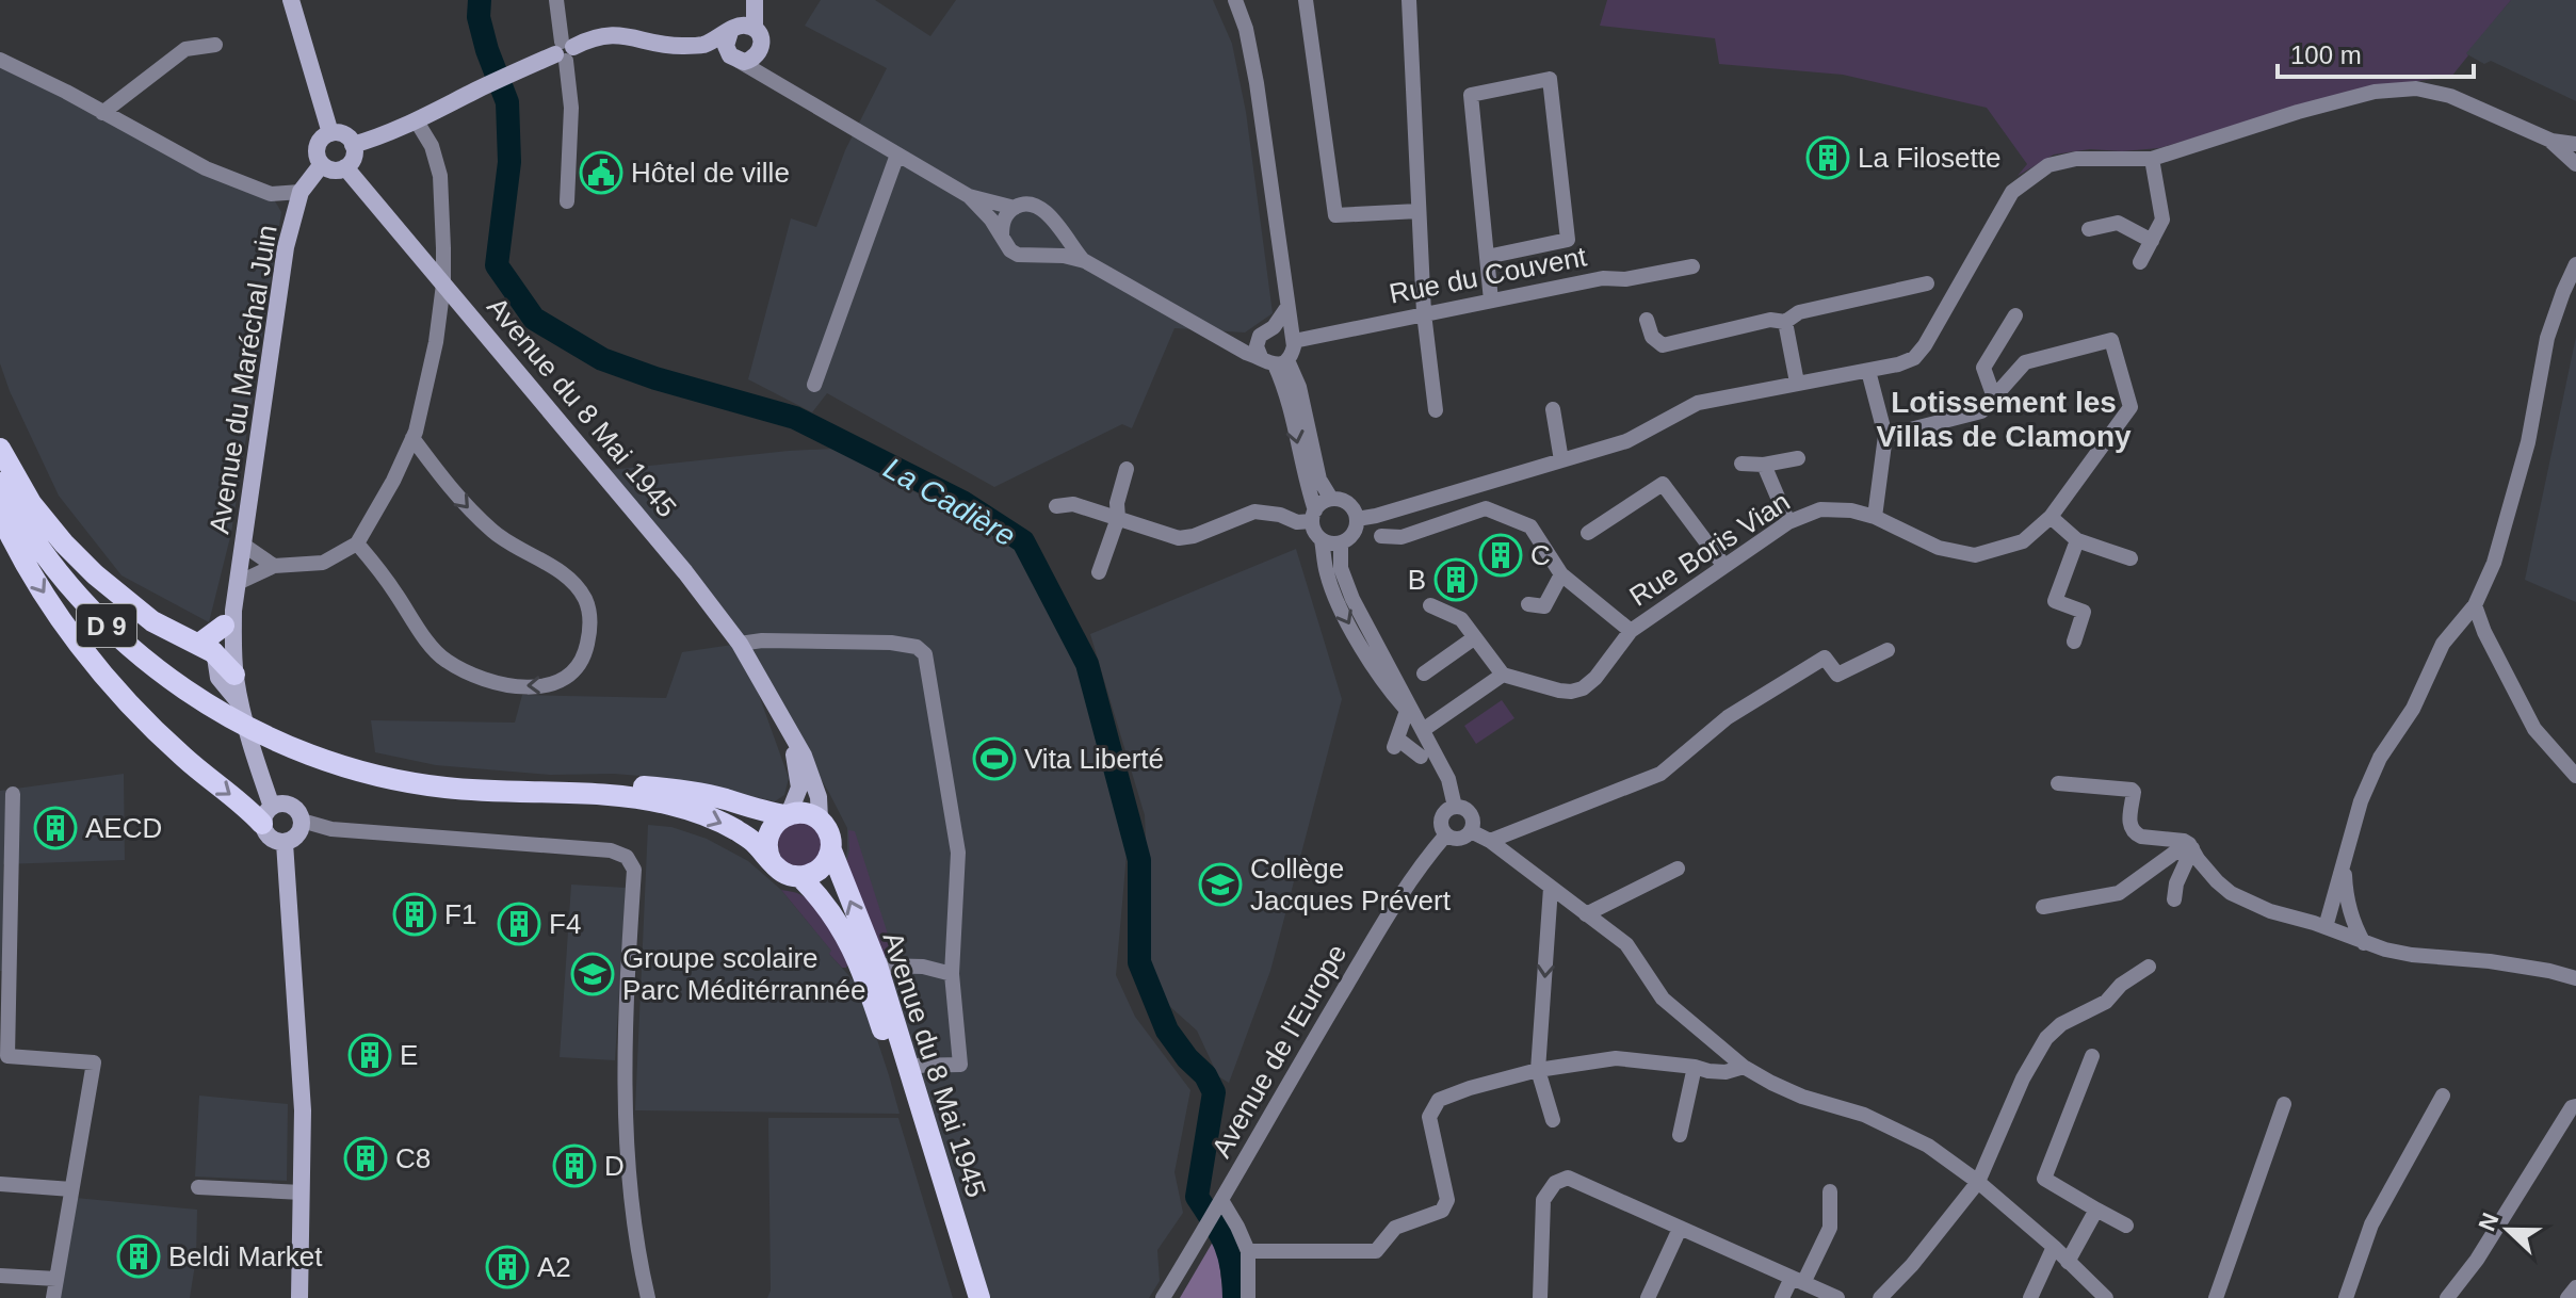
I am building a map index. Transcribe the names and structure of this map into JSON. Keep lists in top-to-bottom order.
{
  "streets": {
    "main road": ["Avenue du Maréchal Juin", "Avenue du 8 Mai 1945", "D 9"],
    "street": ["Rue du Couvent", "Rue Boris Vian", "Avenue de l'Europe"]
  },
  "crossings": [
    ["Avenue du Maréchal Juin", "Avenue du 8 Mai 1945"],
    ["Avenue du Maréchal Juin", "D 9"],
    ["Avenue du 8 Mai 1945", "D 9"]
  ],
  "districts": ["Lotissement les Villas de Clamony"],
  "water": ["La Cadière"],
  "places": {
    "building": [
      "La Filosette",
      "C",
      "B",
      "AECD",
      "F1",
      "F4",
      "E",
      "C8",
      "D",
      "Beldi Market",
      "A2"
    ],
    "public building": ["Hôtel de ville"],
    "sports": ["Vita Liberté"],
    "school or university": ["Collège Jacques Prévert", "Groupe scolaire Parc Méditérrannée"]
  },
  "scale_bar": "100 m",
  "north": "left"
}
